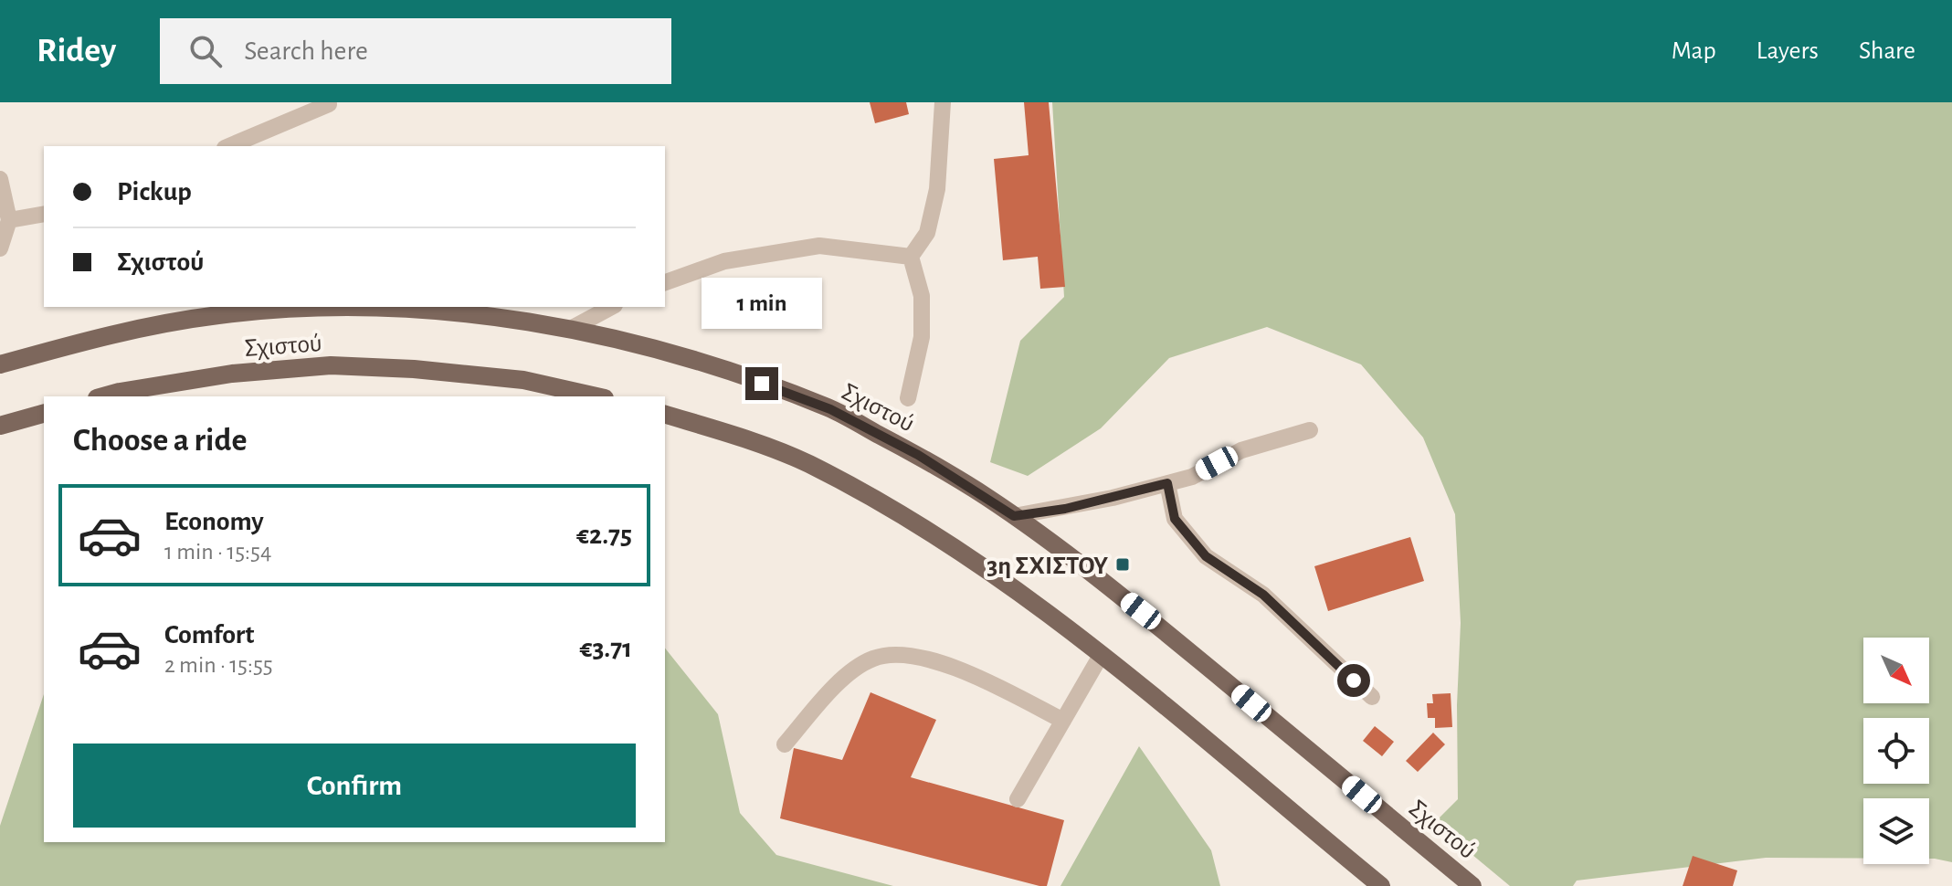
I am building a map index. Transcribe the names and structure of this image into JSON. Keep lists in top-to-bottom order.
{
  "streets": {
    "main road": ["Σχιστού"]
  },
  "places": {
    "transit": ["3η ΣΧΙΣΤΟΥ"]
  },
  "north": "bottom right",
  "page": {
    "header": "Ridey",
    "search": "Search here",
    "nav": ["Map", "Layers", "Share"],
    "banner": ["Pickup", "Σχιστού"],
    "bubble": "1 min",
    "heading": "Choose a ride",
    "list": [
      {
        "name": "Economy",
        "note": "1 min · 15:54",
        "value": "€2.75"
      },
      {
        "name": "Comfort",
        "note": "2 min · 15:55",
        "value": "€3.71"
      }
    ],
    "buttons": "Confirm"
  }
}
